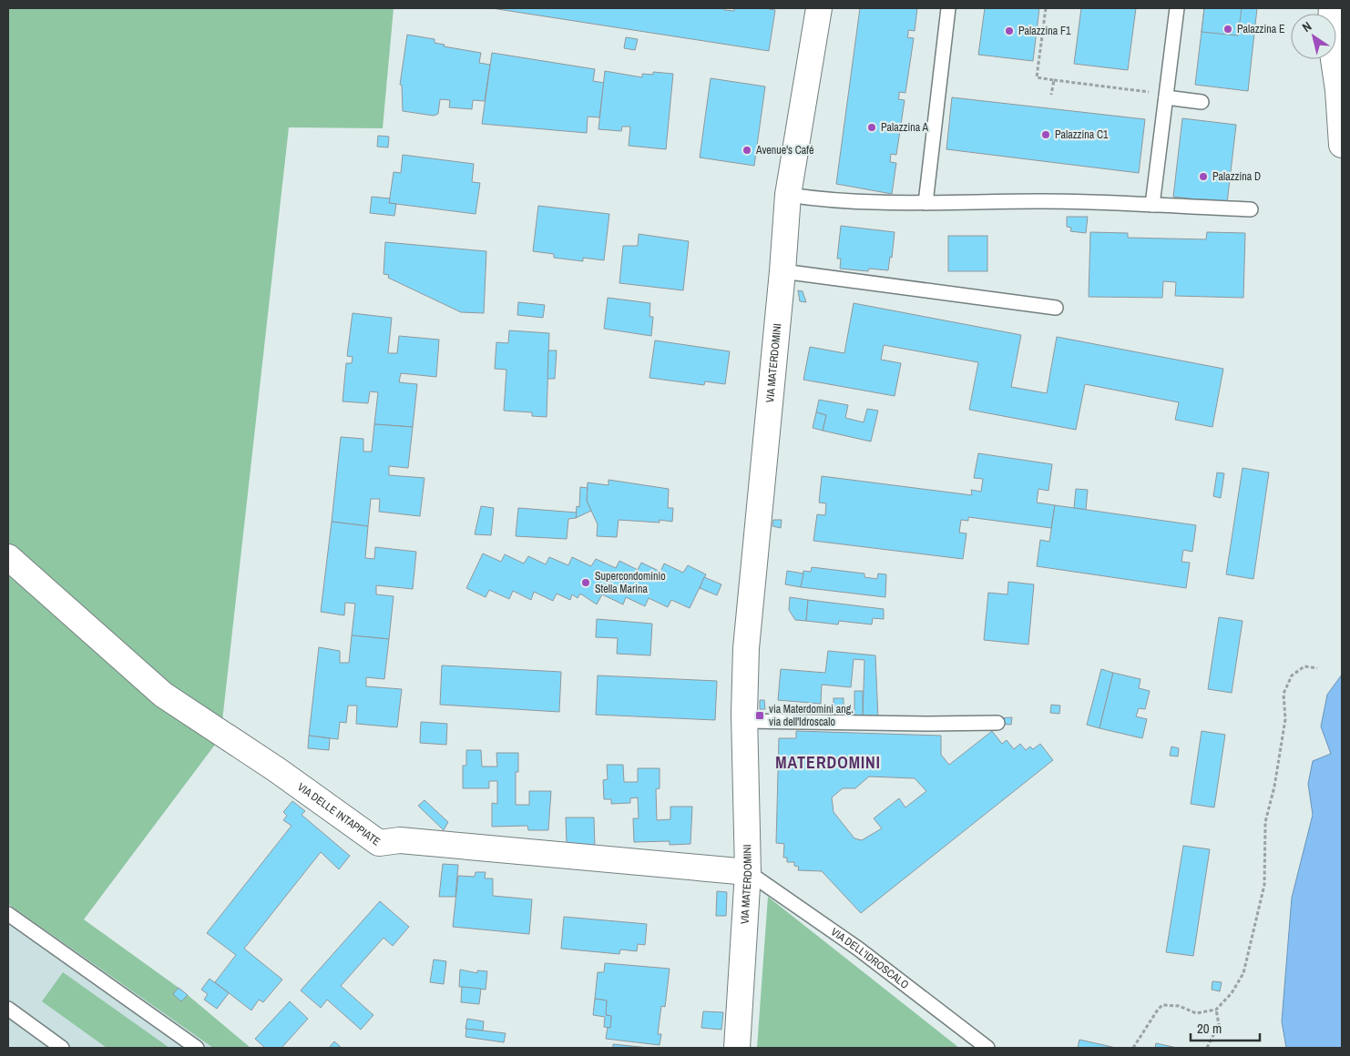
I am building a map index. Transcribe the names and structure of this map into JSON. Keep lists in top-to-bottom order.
{
  "streets": {
    "street": ["VIA MATERDOMINI", "VIA DELLE INTAPPIATE"],
    "lane": ["VIA DELL'IDROSCALO"]
  },
  "crossings": [
    ["VIA MATERDOMINI", "VIA DELLE INTAPPIATE"],
    ["VIA MATERDOMINI", "VIA DELL'IDROSCALO"],
    ["VIA DELLE INTAPPIATE", "VIA DELL'IDROSCALO"]
  ],
  "districts": ["MATERDOMINI"],
  "places": {
    "other": [
      "Palazzina E",
      "Palazzina F1",
      "Palazzina A",
      "Palazzina C1",
      "Avenue's Café",
      "Palazzina D",
      "Supercondominio Stella Marina"
    ],
    "transit": ["via Materdomini ang. via dell'Idroscalo"]
  },
  "scale_bar": "20 m",
  "north": "top left"
}
